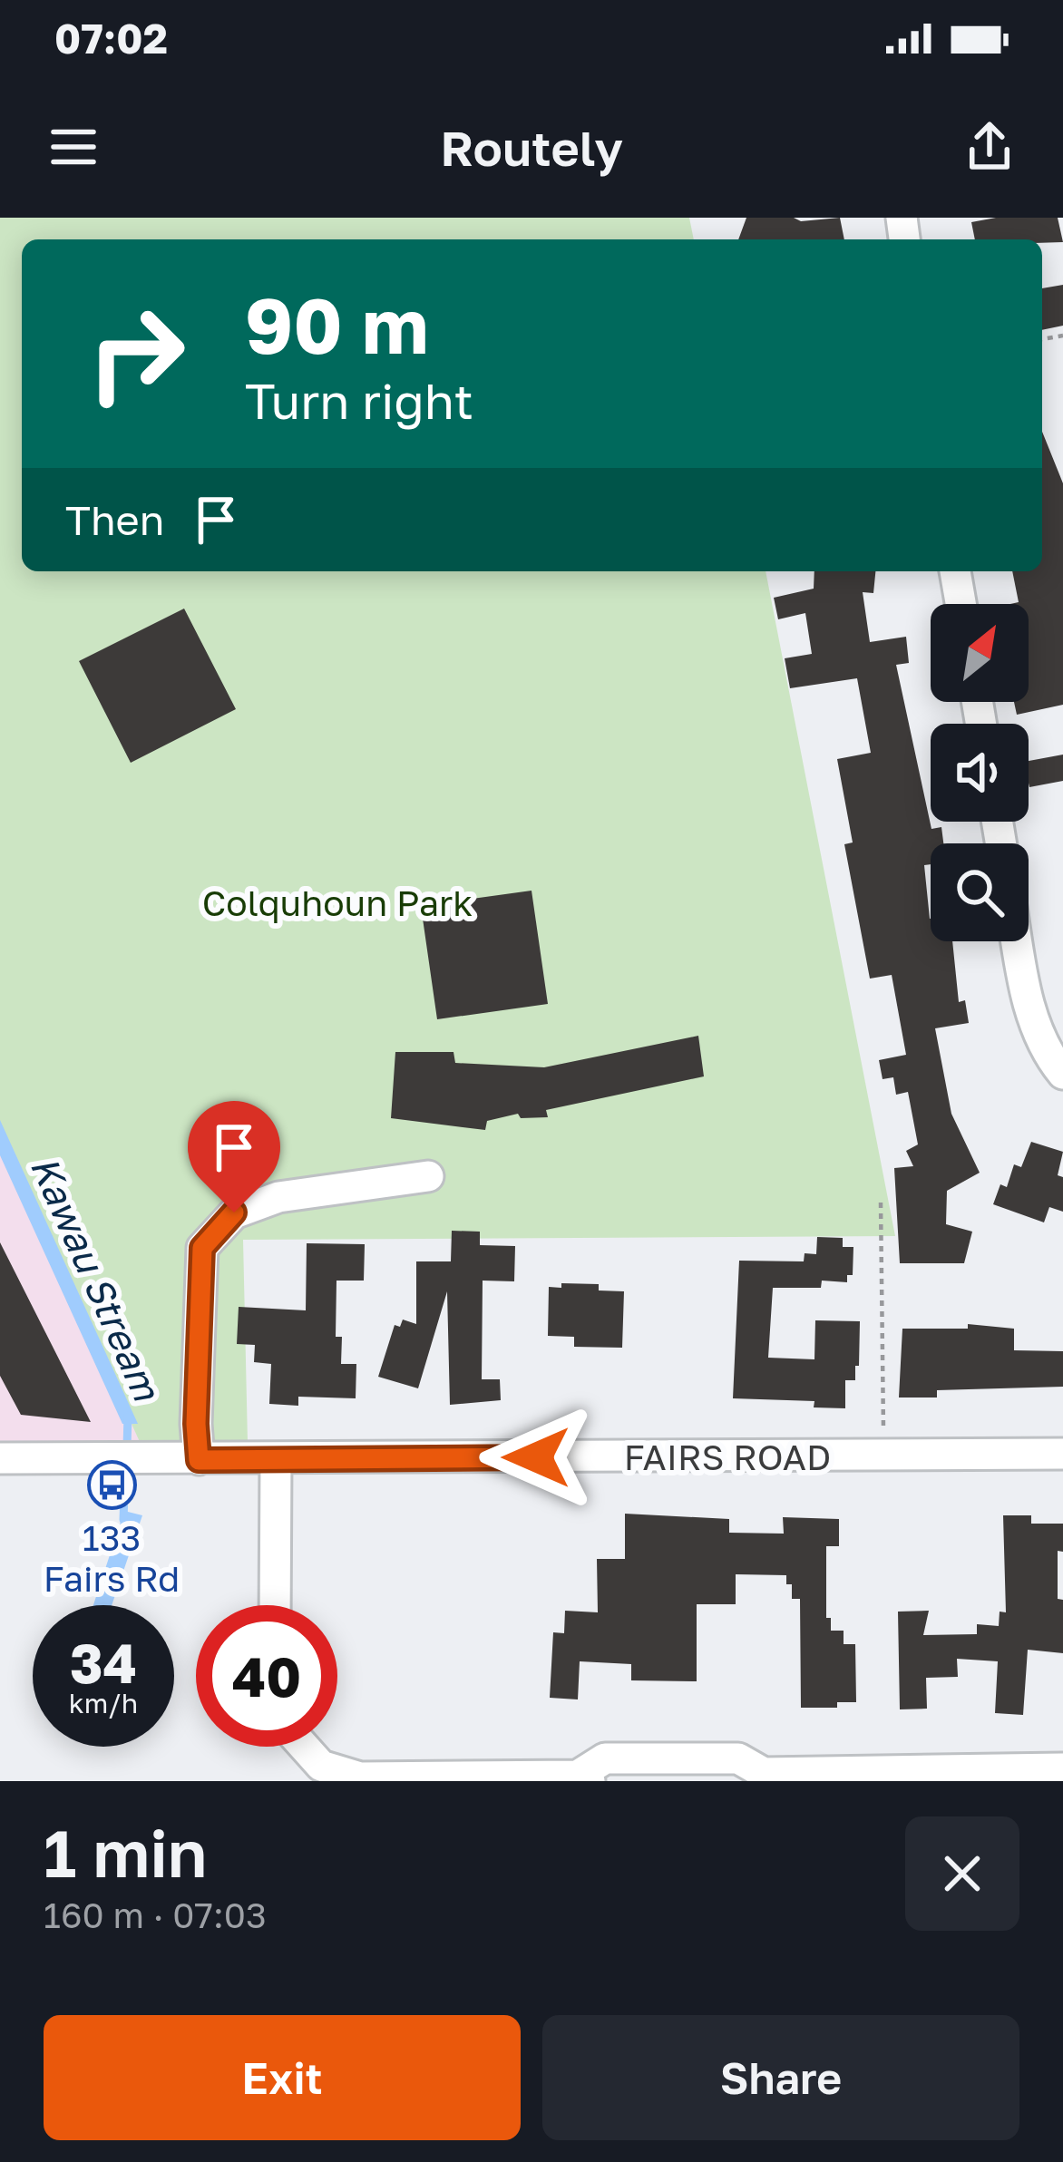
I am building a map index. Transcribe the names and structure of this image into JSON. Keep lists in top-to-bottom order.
{
  "streets": {
    "street": ["FAIRS ROAD"]
  },
  "water": ["Kawau Stream"],
  "parks": ["Colquhoun Park"],
  "places": {
    "bus stop": ["133 Fairs Rd"]
  },
  "north": "top right",
  "page": {
    "status": "07:02",
    "header": "Routely",
    "turn": ["90 m", "Turn right"],
    "then": "Then",
    "speed": "34 km/h",
    "limit": "40",
    "heading": ["1 min", "160 m · 07:03"],
    "buttons": ["Exit", "Share"]
  }
}
